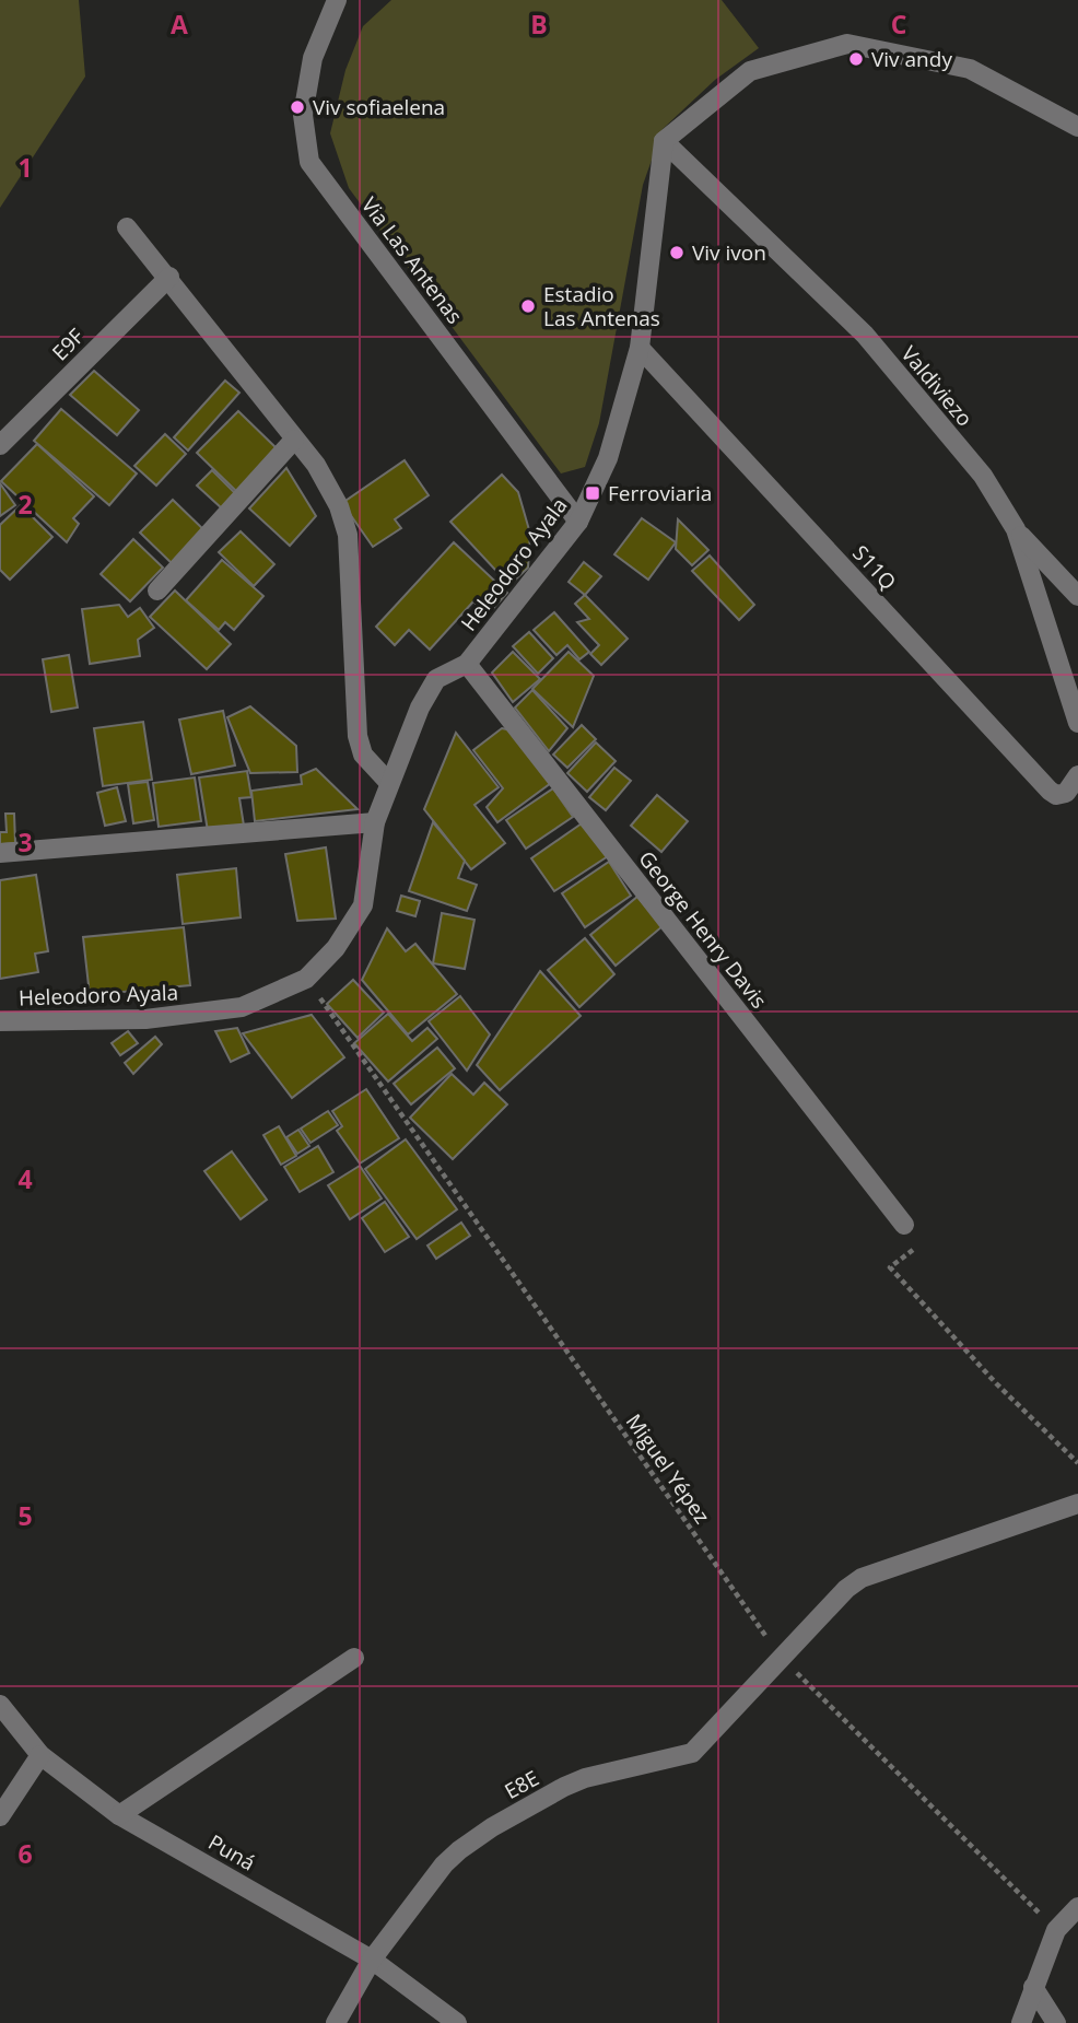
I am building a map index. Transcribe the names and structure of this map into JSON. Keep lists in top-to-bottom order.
{
  "streets": {
    "street": [
      "Via Las Antenas",
      "E9F",
      "Valdiviezo",
      "Heleodoro Ayala",
      "S11Q",
      "George Henry Davis",
      "E8E",
      "Puná"
    ],
    "path": ["Miguel Yépez"]
  },
  "crossings": [
    ["Via Las Antenas", "Heleodoro Ayala"],
    ["Valdiviezo", "Heleodoro Ayala"],
    ["Heleodoro Ayala", "S11Q"],
    ["Heleodoro Ayala", "George Henry Davis"],
    ["Heleodoro Ayala", "Miguel Yépez"],
    ["Miguel Yépez", "E8E"],
    ["E8E", "Puná"]
  ],
  "places": {
    "other": [
      "Viv andy",
      "Viv sofiaelena",
      "Viv ivon",
      "Estadio Las Antenas"
    ],
    "transit": ["Ferroviaria"]
  },
  "grid": {
    "columns": ["A", "B", "C"],
    "rows": [
      "1",
      "2",
      "3",
      "4",
      "5",
      "6"
    ]
  }
}
